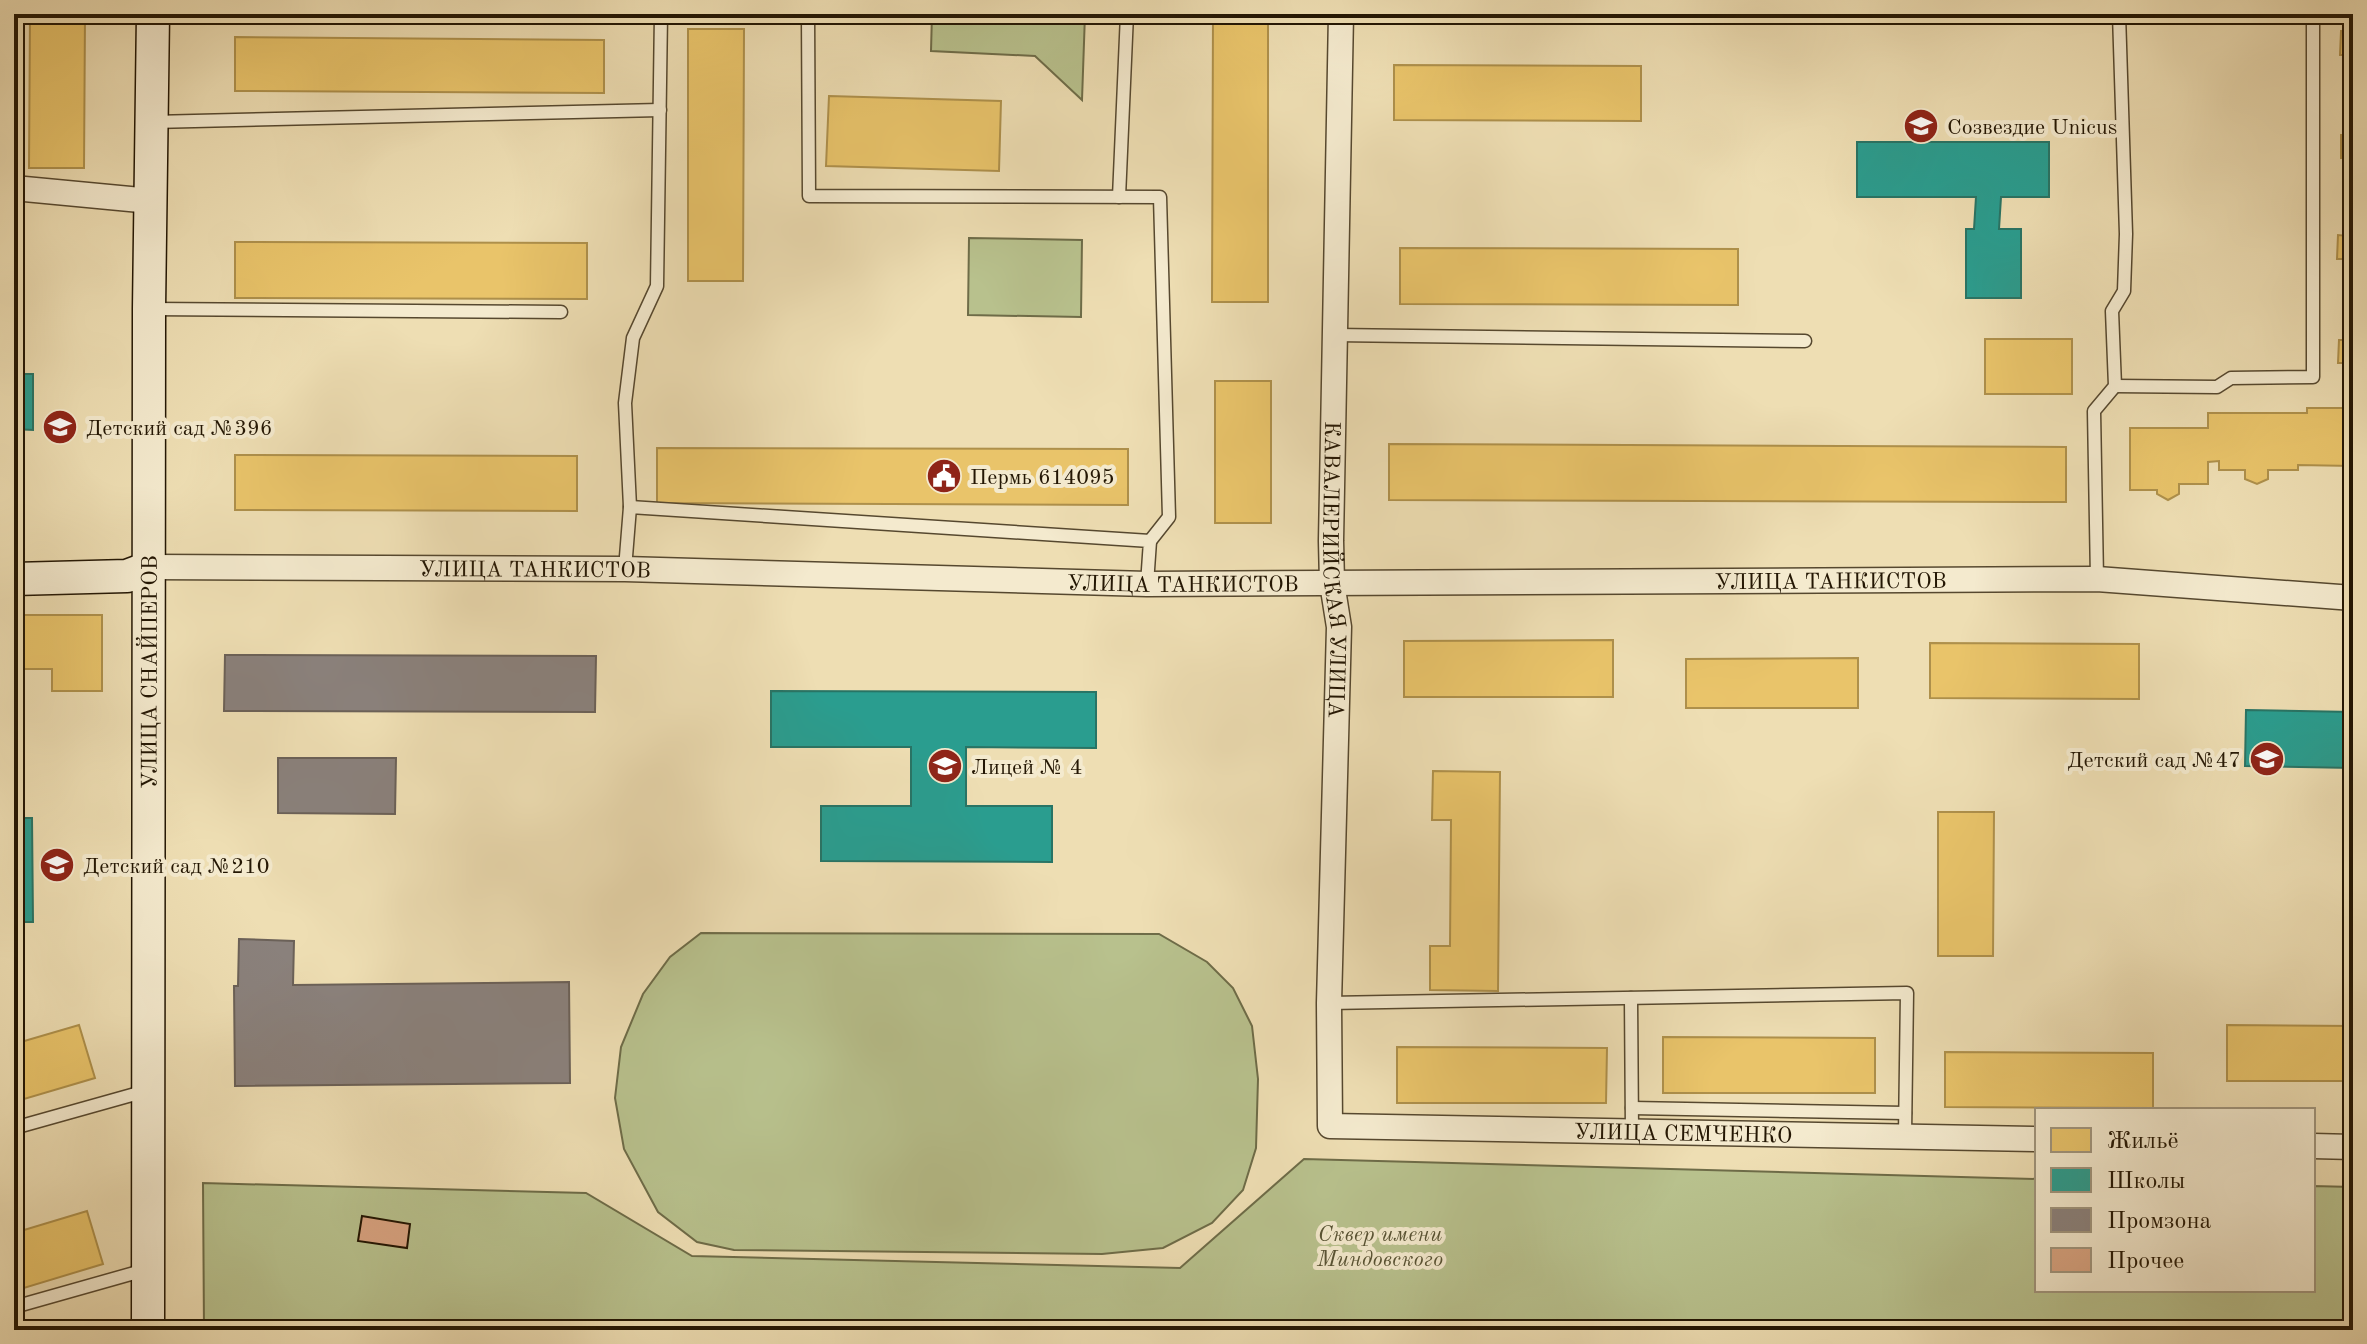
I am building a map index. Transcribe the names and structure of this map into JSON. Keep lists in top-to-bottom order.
{
  "streets": {
    "street": [
      "УЛИЦА ТАНКИСТОВ",
      "КАВАЛЕРИЙСКАЯ УЛИЦА",
      "УЛИЦА СНАЙПЕРОВ",
      "УЛИЦА СЕМЧЕНКО"
    ]
  },
  "crossings": [
    ["УЛИЦА ТАНКИСТОВ", "КАВАЛЕРИЙСКАЯ УЛИЦА"],
    ["УЛИЦА ТАНКИСТОВ", "УЛИЦА СНАЙПЕРОВ"],
    ["КАВАЛЕРИЙСКАЯ УЛИЦА", "УЛИЦА СЕМЧЕНКО"]
  ],
  "parks": ["Сквер имени Миндовского"],
  "places": {
    "school or university": [
      "Созвездие Unicus",
      "Детский сад №396",
      "Детский сад №47",
      "Лицей № 4",
      "Детский сад №210"
    ],
    "public building": ["Пермь 614095"]
  },
  "legend": [
    "Жильё",
    "Школы",
    "Промзона",
    "Прочее"
  ]
}
